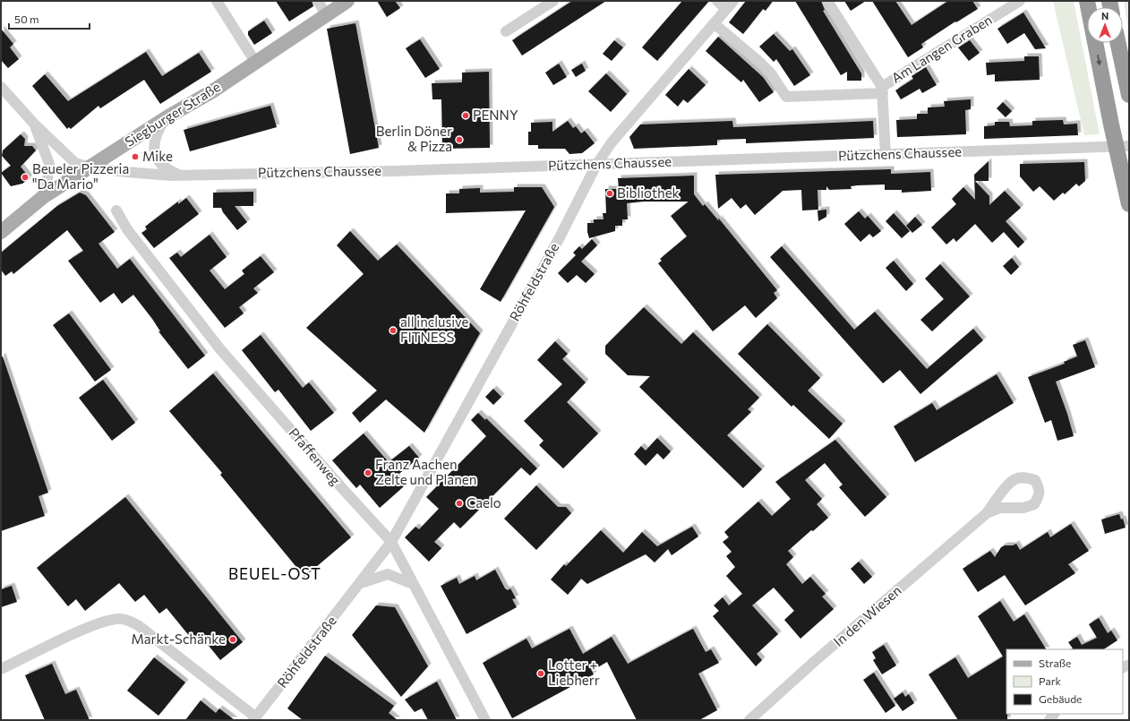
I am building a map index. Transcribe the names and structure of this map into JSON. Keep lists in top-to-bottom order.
{
  "streets": {
    "main road": ["Siegburger Straße"],
    "street": [
      "Am Langen Graben",
      "Pützchens Chaussee",
      "Röhfeldstraße",
      "Pfaffenweg",
      "In den Wiesen"
    ]
  },
  "crossings": [
    ["Am Langen Graben", "Pützchens Chaussee"],
    ["Siegburger Straße", "Pützchens Chaussee"],
    ["Pützchens Chaussee", "Röhfeldstraße"],
    ["Röhfeldstraße", "Pfaffenweg"]
  ],
  "districts": ["BEUEL-OST"],
  "places": [
    "PENNY",
    "Berlin Döner & Pizza",
    "Mike",
    "Beueler Pizzeria \"Da Mario\"",
    "Bibliothek",
    "all inclusive FITNESS",
    "Franz Aachen Zelte und Planen",
    "Caelo",
    "Markt-Schänke",
    "Lotter + Liebherr"
  ],
  "legend": ["Straße", "Park", "Gebäude"],
  "scale_bar": "50 m",
  "north": "top"
}
